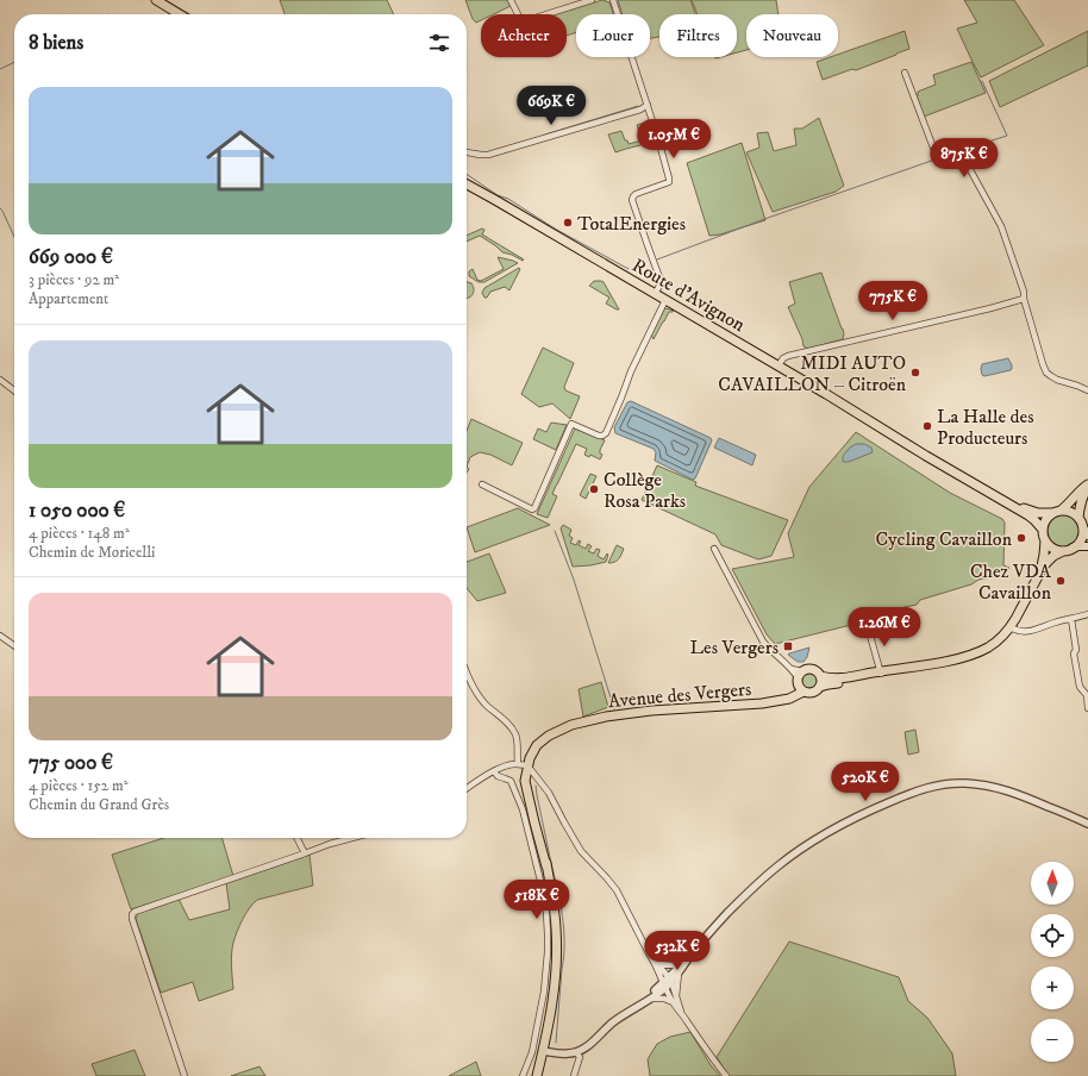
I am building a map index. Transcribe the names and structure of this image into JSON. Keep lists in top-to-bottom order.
{
  "streets": {
    "main road": ["Route d'Avignon", "Avenue des Vergers"]
  },
  "places": {
    "other": [
      "TotalEnergies",
      "MIDI AUTO CAVAILLON – Citroën",
      "La Halle des Producteurs",
      "Collège Rosa Parks",
      "Cycling Cavaillon",
      "Chez VDA Cavaillon"
    ],
    "transit": ["Les Vergers"]
  },
  "north": "top",
  "page": {
    "chip": [
      "Acheter",
      "Louer",
      "Filtres",
      "Nouveau"
    ],
    "heading": "8 biens",
    "list": [
      {
        "name": "669 000 €",
        "note": "3 pièces · 92 m² · Appartement"
      },
      {
        "name": "1 050 000 €",
        "note": "4 pièces · 148 m² · Chemin de Moricelli"
      },
      {
        "name": "775 000 €",
        "note": "4 pièces · 152 m² · Chemin du Grand Grès"
      }
    ],
    "price": [
      "669K €",
      "1.05M €",
      "875K €",
      "775K €",
      "1.26M €",
      "520K €",
      "518K €",
      "532K €"
    ],
    "map_buttons": ["+", "−"]
  }
}
